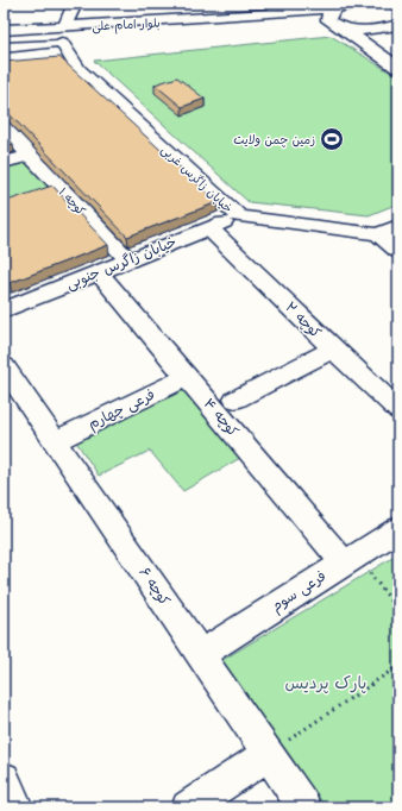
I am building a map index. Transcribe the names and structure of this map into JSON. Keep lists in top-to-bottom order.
{
  "streets": {
    "street": [
      "بلوار امام علی",
      "خیابان زاگرس غربی",
      "کوچه ۱",
      "خیابان زاگرس جنوبی",
      "کوچه ۲",
      "فرعی چهارم",
      "کوچه ۴",
      "کوچه ۶",
      "فرعی سوم"
    ]
  },
  "crossings": [
    ["بلوار امام علی", "خیابان زاگرس غربی"],
    ["خیابان زاگرس غربی", "خیابان زاگرس جنوبی"],
    ["کوچه ۱", "خیابان زاگرس جنوبی"],
    ["خیابان زاگرس جنوبی", "کوچه ۲"],
    ["خیابان زاگرس جنوبی", "کوچه ۴"],
    ["فرعی چهارم", "کوچه ۴"],
    ["فرعی چهارم", "کوچه ۶"],
    ["کوچه ۴", "فرعی سوم"],
    ["کوچه ۶", "فرعی سوم"]
  ],
  "parks": ["پارک پردیس"],
  "places": {
    "sports": ["زمین چمن ولایت"]
  }
}
